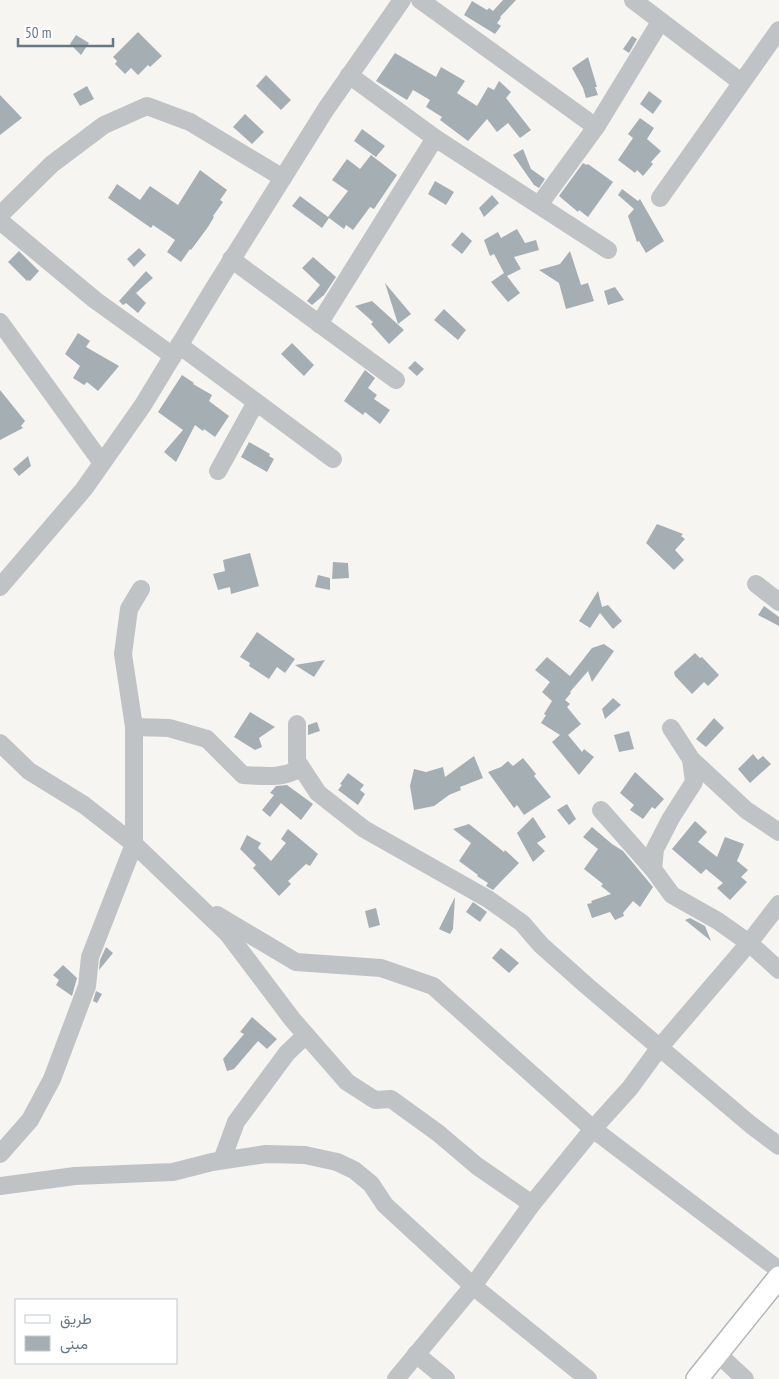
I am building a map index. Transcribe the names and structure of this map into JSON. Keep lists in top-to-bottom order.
{
  "legend": ["طريق", "مبنى"],
  "scale_bar": "50 m"
}
